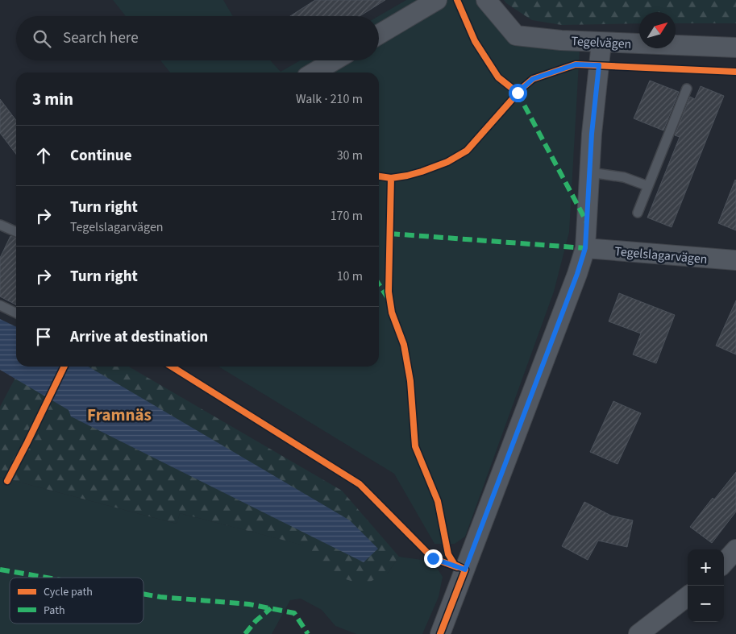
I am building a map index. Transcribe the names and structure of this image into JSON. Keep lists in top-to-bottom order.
{
  "streets": {
    "street": ["Tegelvägen", "Tegelslagarvägen"]
  },
  "districts": ["Framnäs"],
  "legend": ["Cycle path", "Path"],
  "north": "top right",
  "page": {
    "search": "Search here",
    "heading": ["3 min", "Walk · 210 m"],
    "list": [
      ["Continue", "30 m"],
      ["Turn right", "Tegelslagarvägen", "170 m"],
      ["Turn right", "10 m"],
      "Arrive at destination"
    ],
    "map_buttons": ["+", "−"]
  }
}
